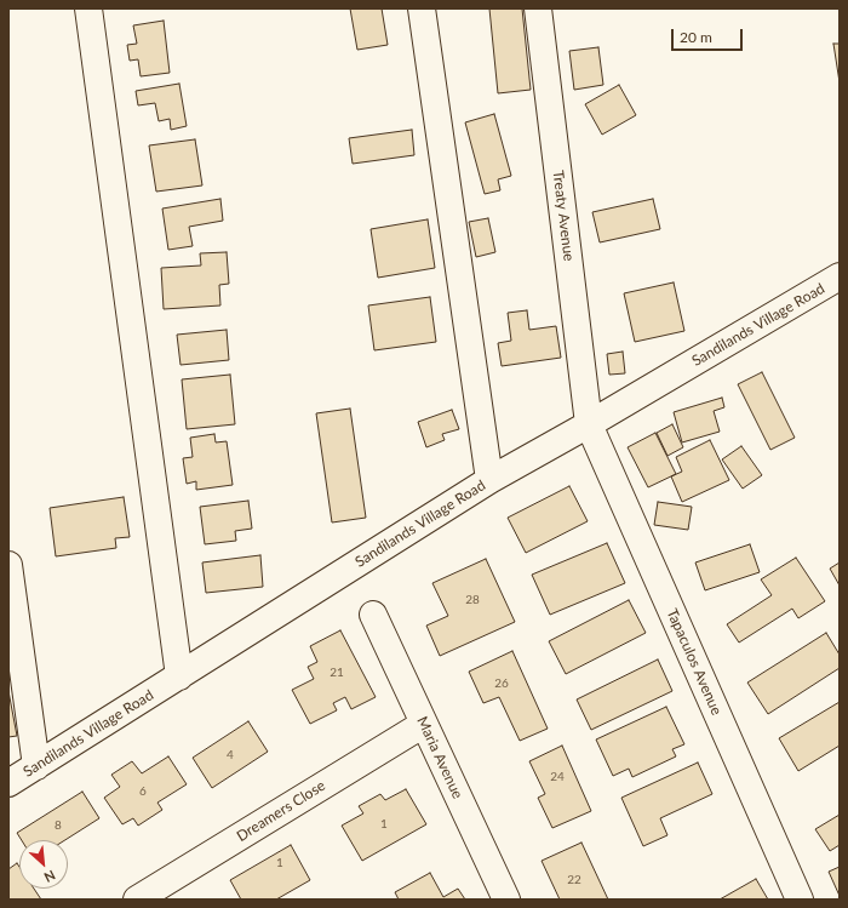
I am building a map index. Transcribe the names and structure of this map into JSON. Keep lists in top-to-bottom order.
{
  "streets": {
    "street": [
      "Treaty Avenue",
      "Sandilands Village Road",
      "Tapaculos Avenue",
      "Maria Avenue",
      "Dreamers Close"
    ]
  },
  "crossings": [
    ["Treaty Avenue", "Sandilands Village Road"],
    ["Treaty Avenue", "Tapaculos Avenue"],
    ["Sandilands Village Road", "Tapaculos Avenue"],
    ["Maria Avenue", "Dreamers Close"]
  ],
  "house_numbers": [
    "28",
    "21",
    "26",
    "4",
    "24",
    "6",
    "1",
    "8",
    "1",
    "22"
  ],
  "scale_bar": "20 m",
  "north": "bottom right"
}
